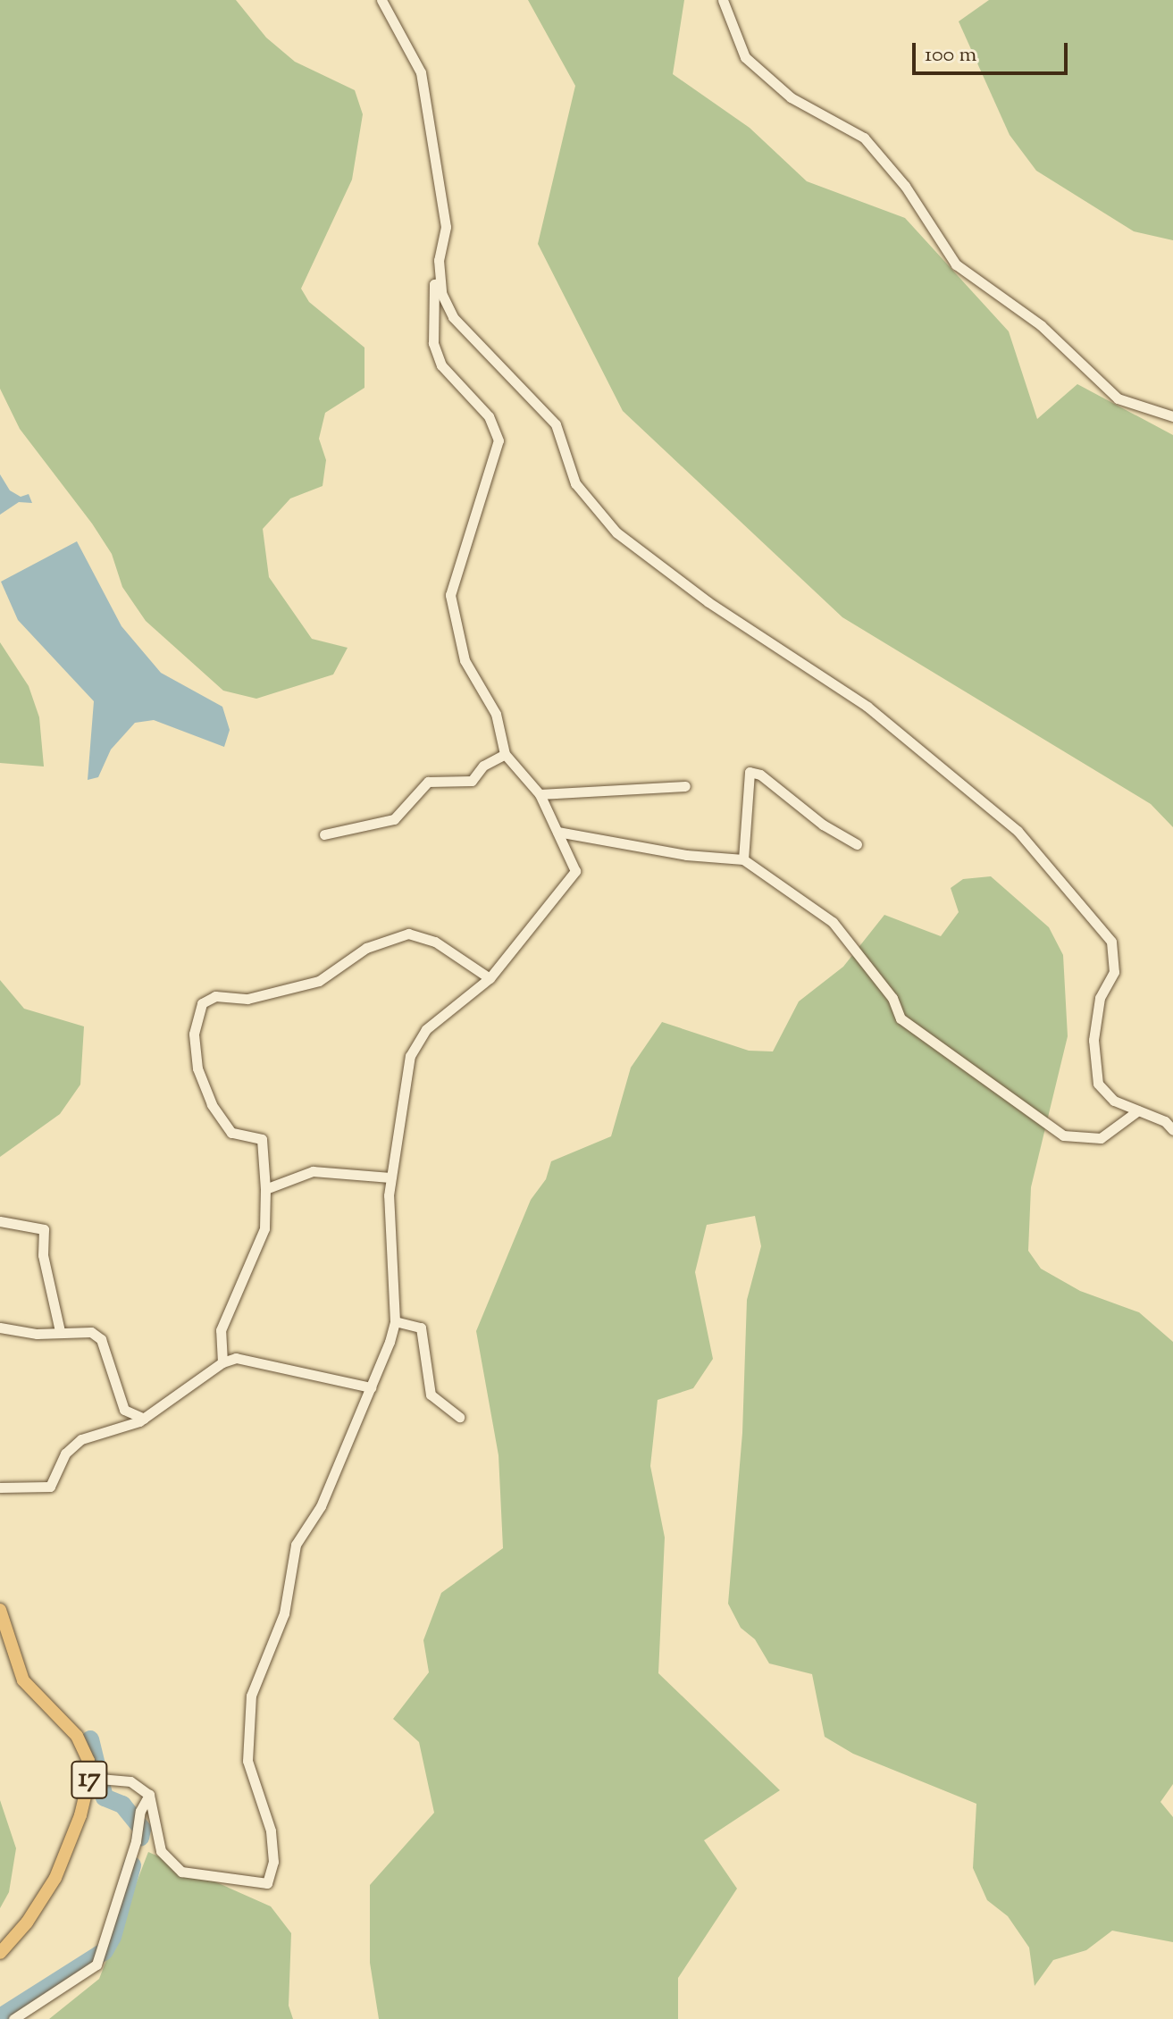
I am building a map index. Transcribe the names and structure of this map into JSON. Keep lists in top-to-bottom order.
{
  "streets": {
    "main road": ["17"]
  },
  "scale_bar": "100 m"
}
